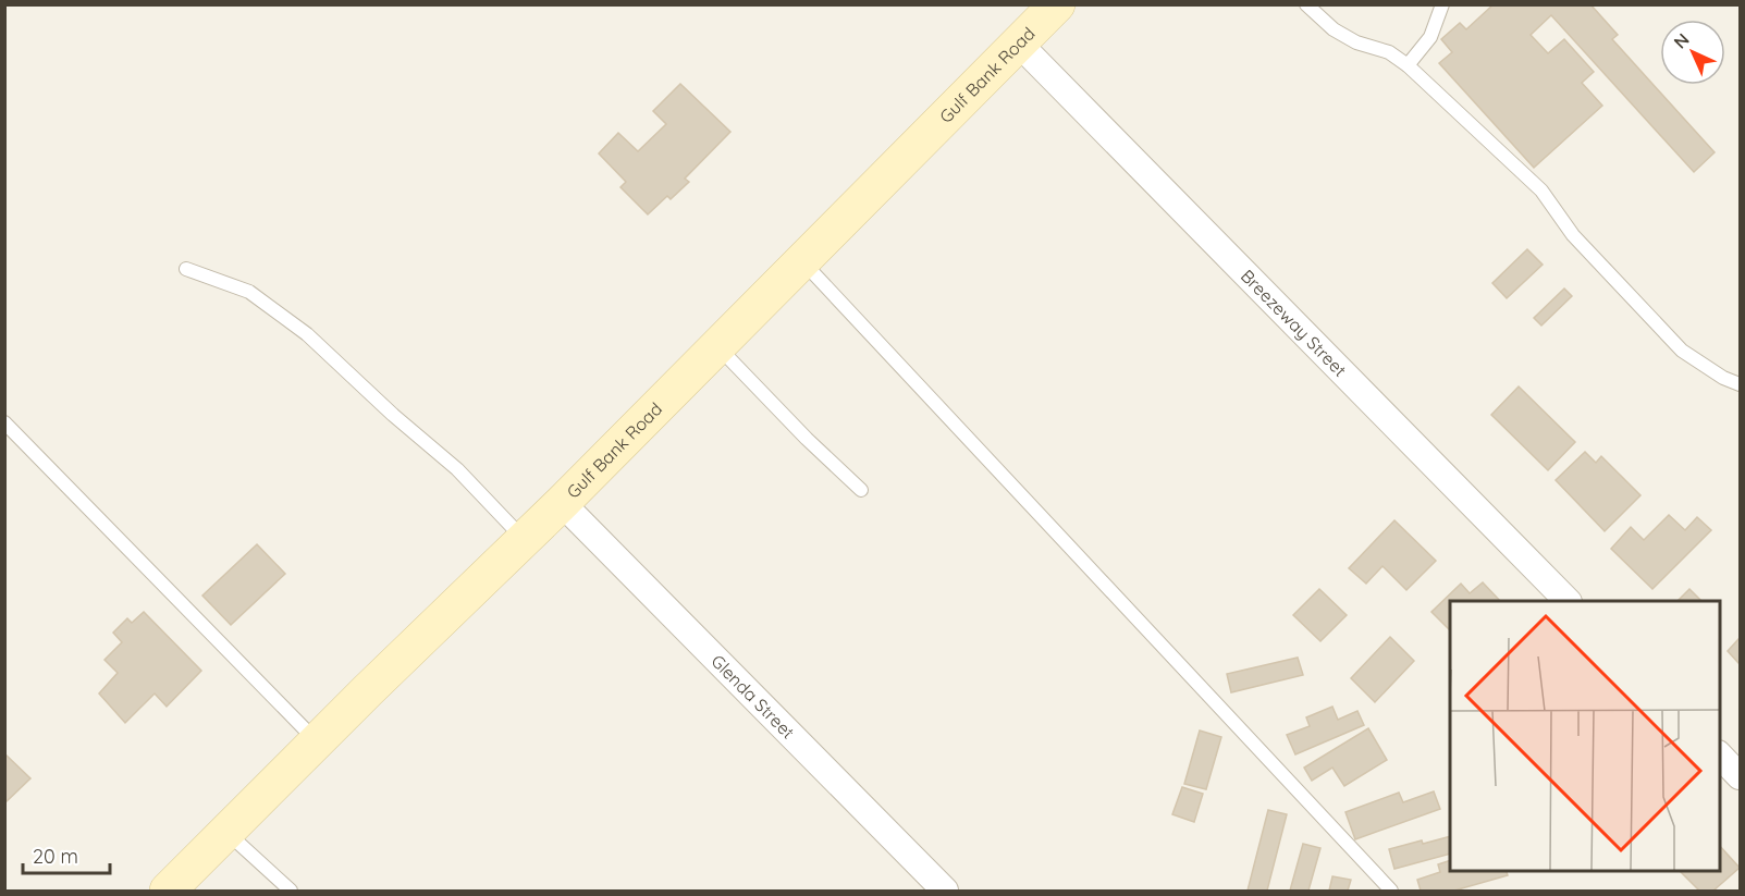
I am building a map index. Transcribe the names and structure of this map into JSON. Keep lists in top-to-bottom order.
{
  "streets": {
    "main road": ["Gulf Bank Road"],
    "street": ["Breezeway Street", "Glenda Street"]
  },
  "crossings": [
    ["Gulf Bank Road", "Breezeway Street"],
    ["Gulf Bank Road", "Glenda Street"]
  ],
  "scale_bar": "20 m",
  "north": "top left"
}
